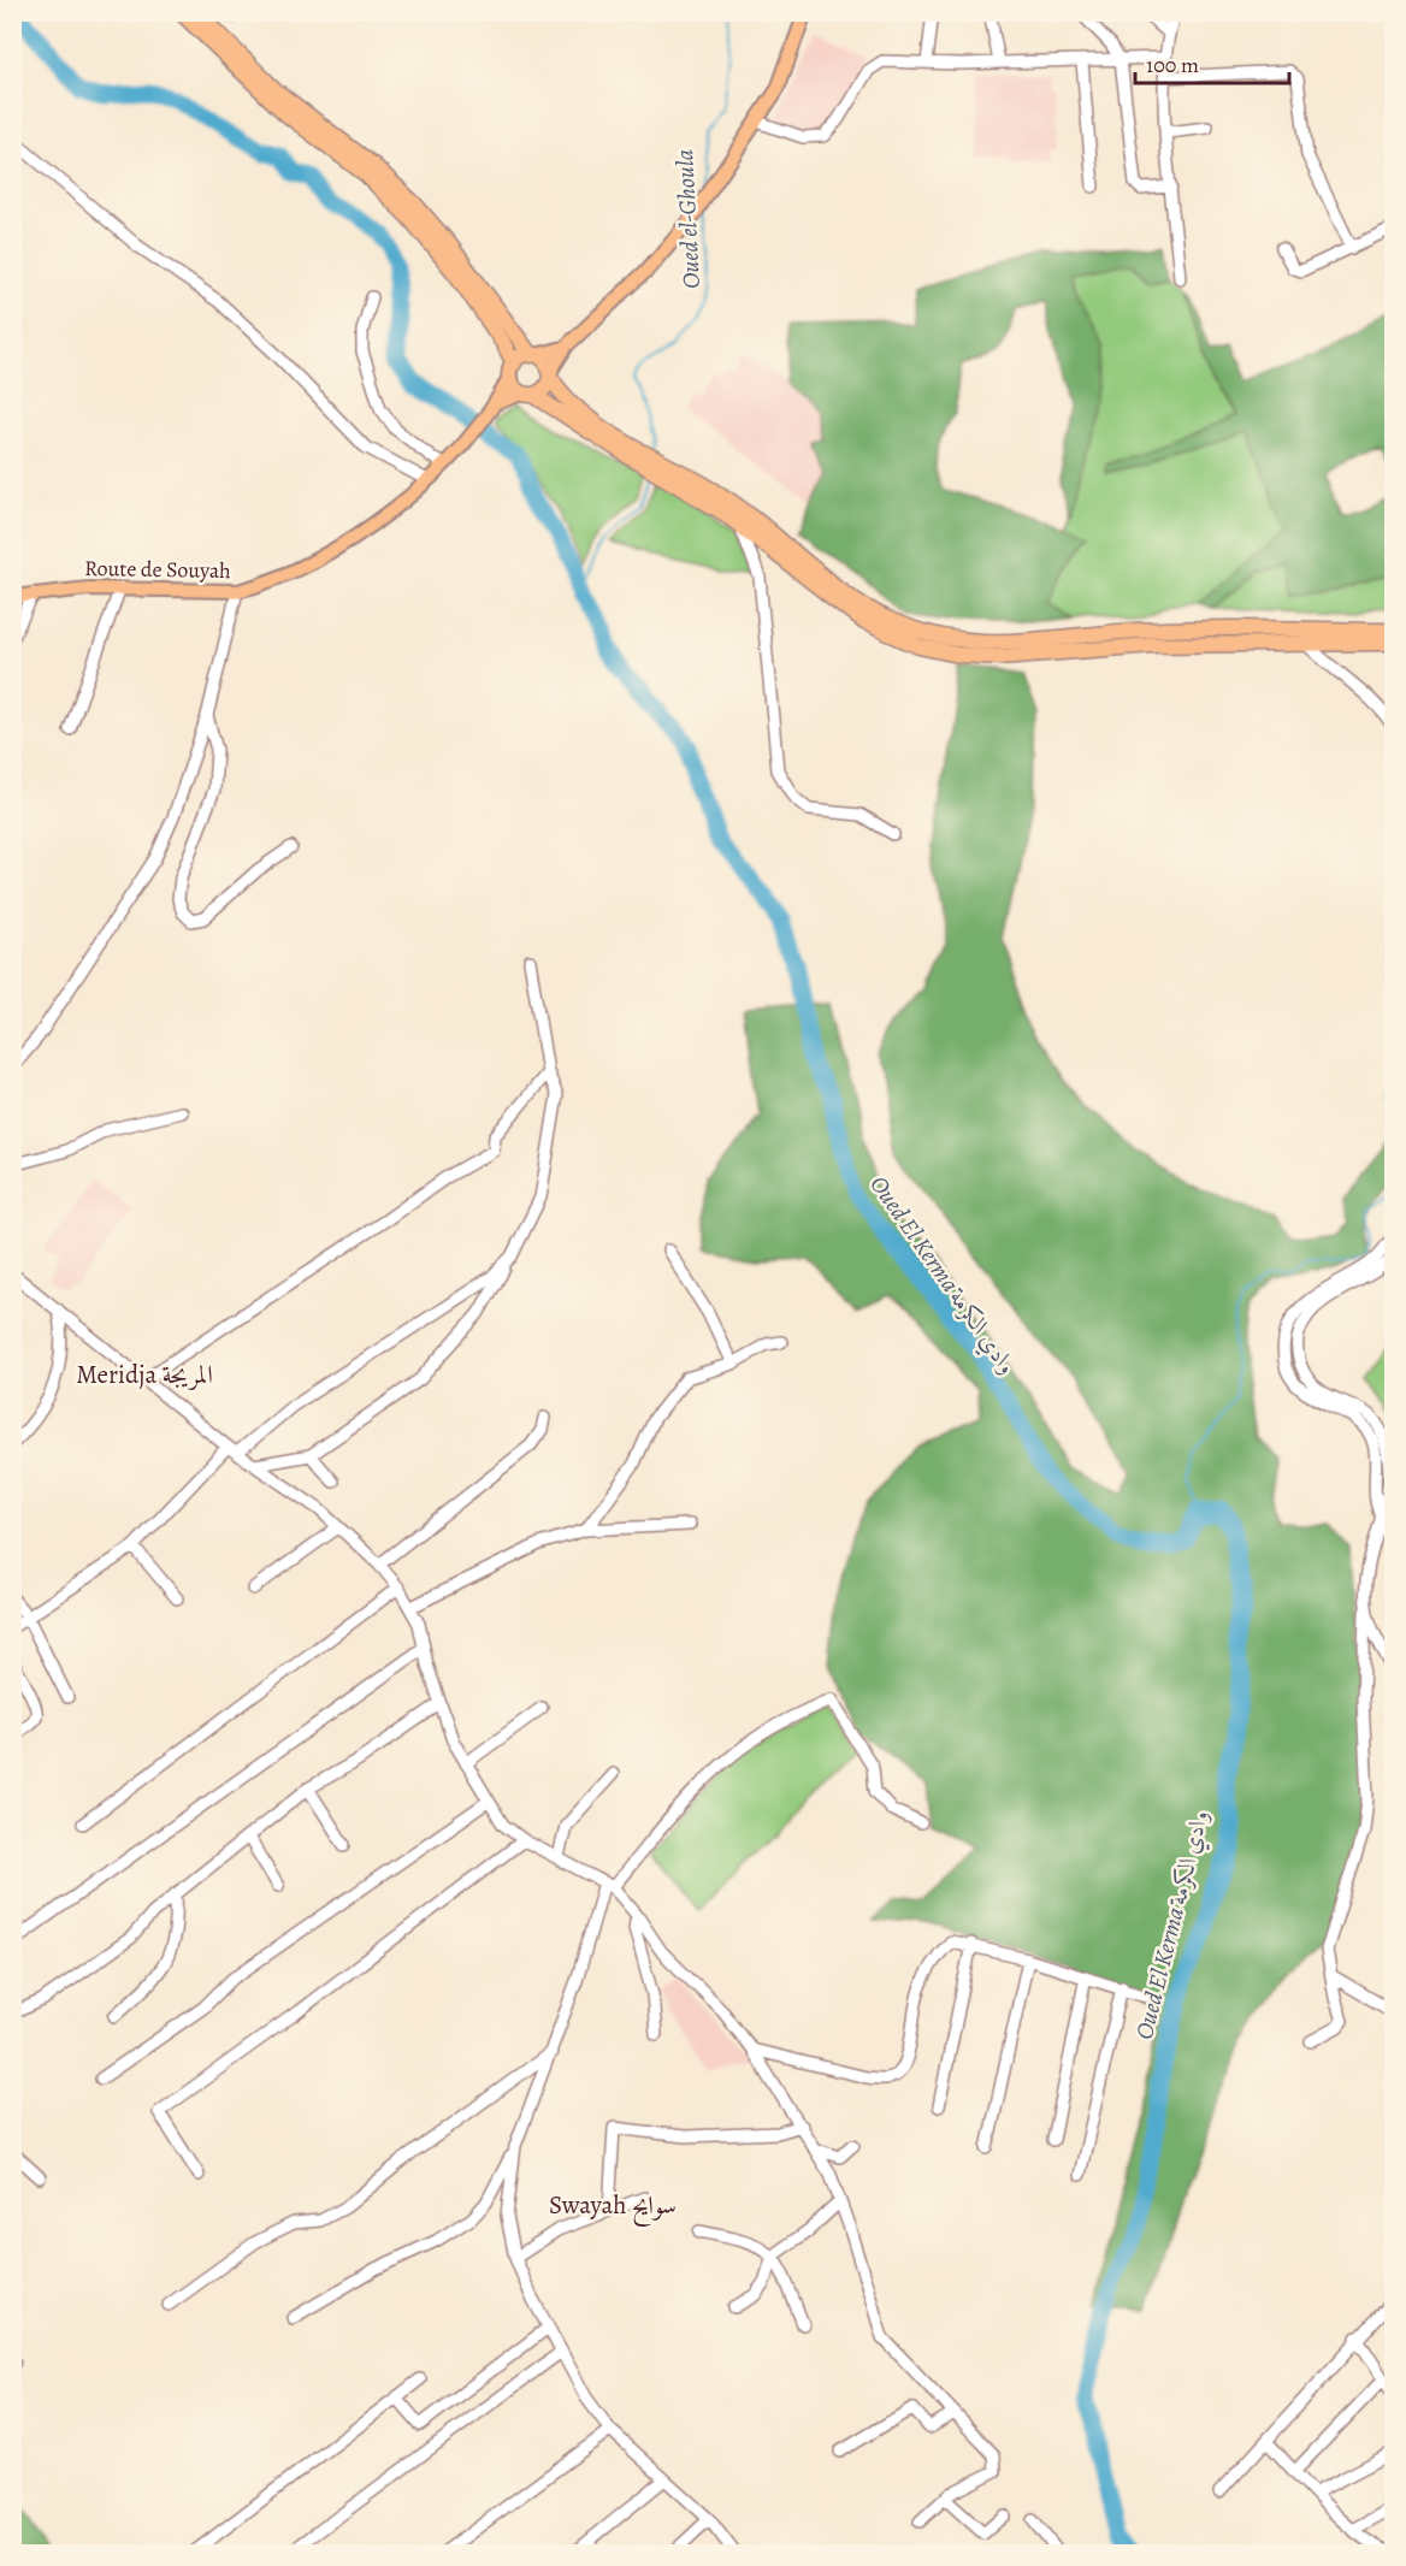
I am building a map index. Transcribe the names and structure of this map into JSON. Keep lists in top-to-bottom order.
{
  "streets": {
    "main road": ["Route de Souyah"]
  },
  "districts": ["Meridja المريجة", "Swayah سوايح"],
  "water": ["Oued el-Ghoula", "Oued El Kerma وادي الكرمة"],
  "scale_bar": "100 m"
}
